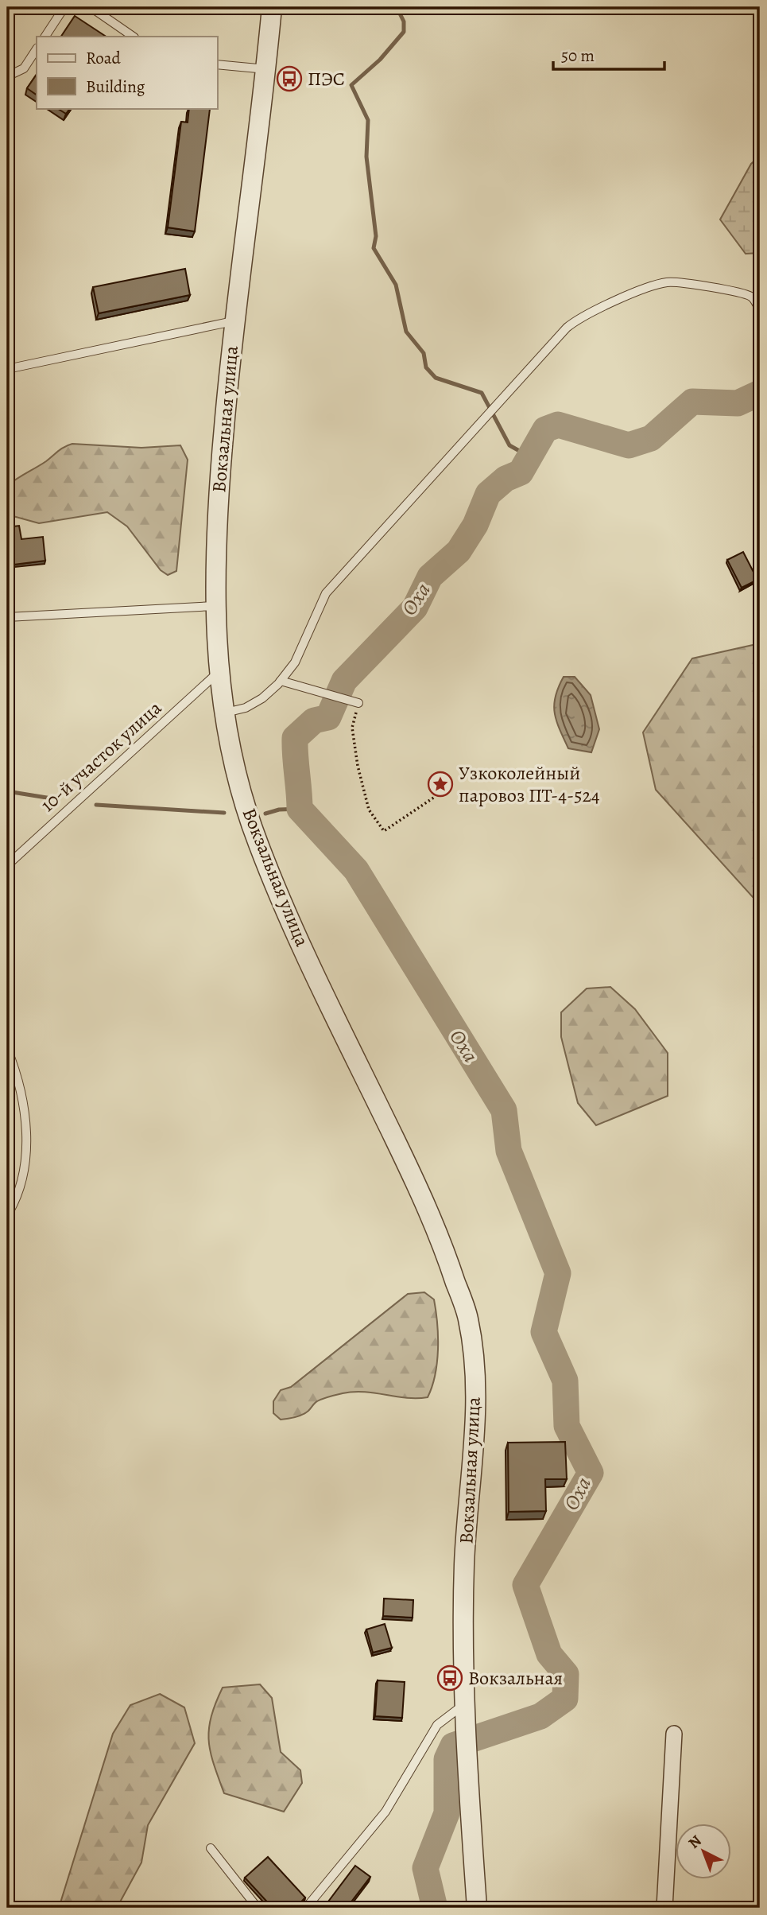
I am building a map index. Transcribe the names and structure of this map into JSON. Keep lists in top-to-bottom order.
{
  "streets": {
    "street": ["Вокзальная улица"],
    "lane": ["10-й участок улица"]
  },
  "crossings": [
    ["Вокзальная улица", "10-й участок улица"]
  ],
  "water": ["Оха"],
  "places": {
    "bus stop": ["ПЭС", "Вокзальная"],
    "place": ["Узкоколейный паровоз ПТ-4-524"]
  },
  "legend": ["Road", "Building"],
  "scale_bar": "50 m",
  "north": "top left"
}
